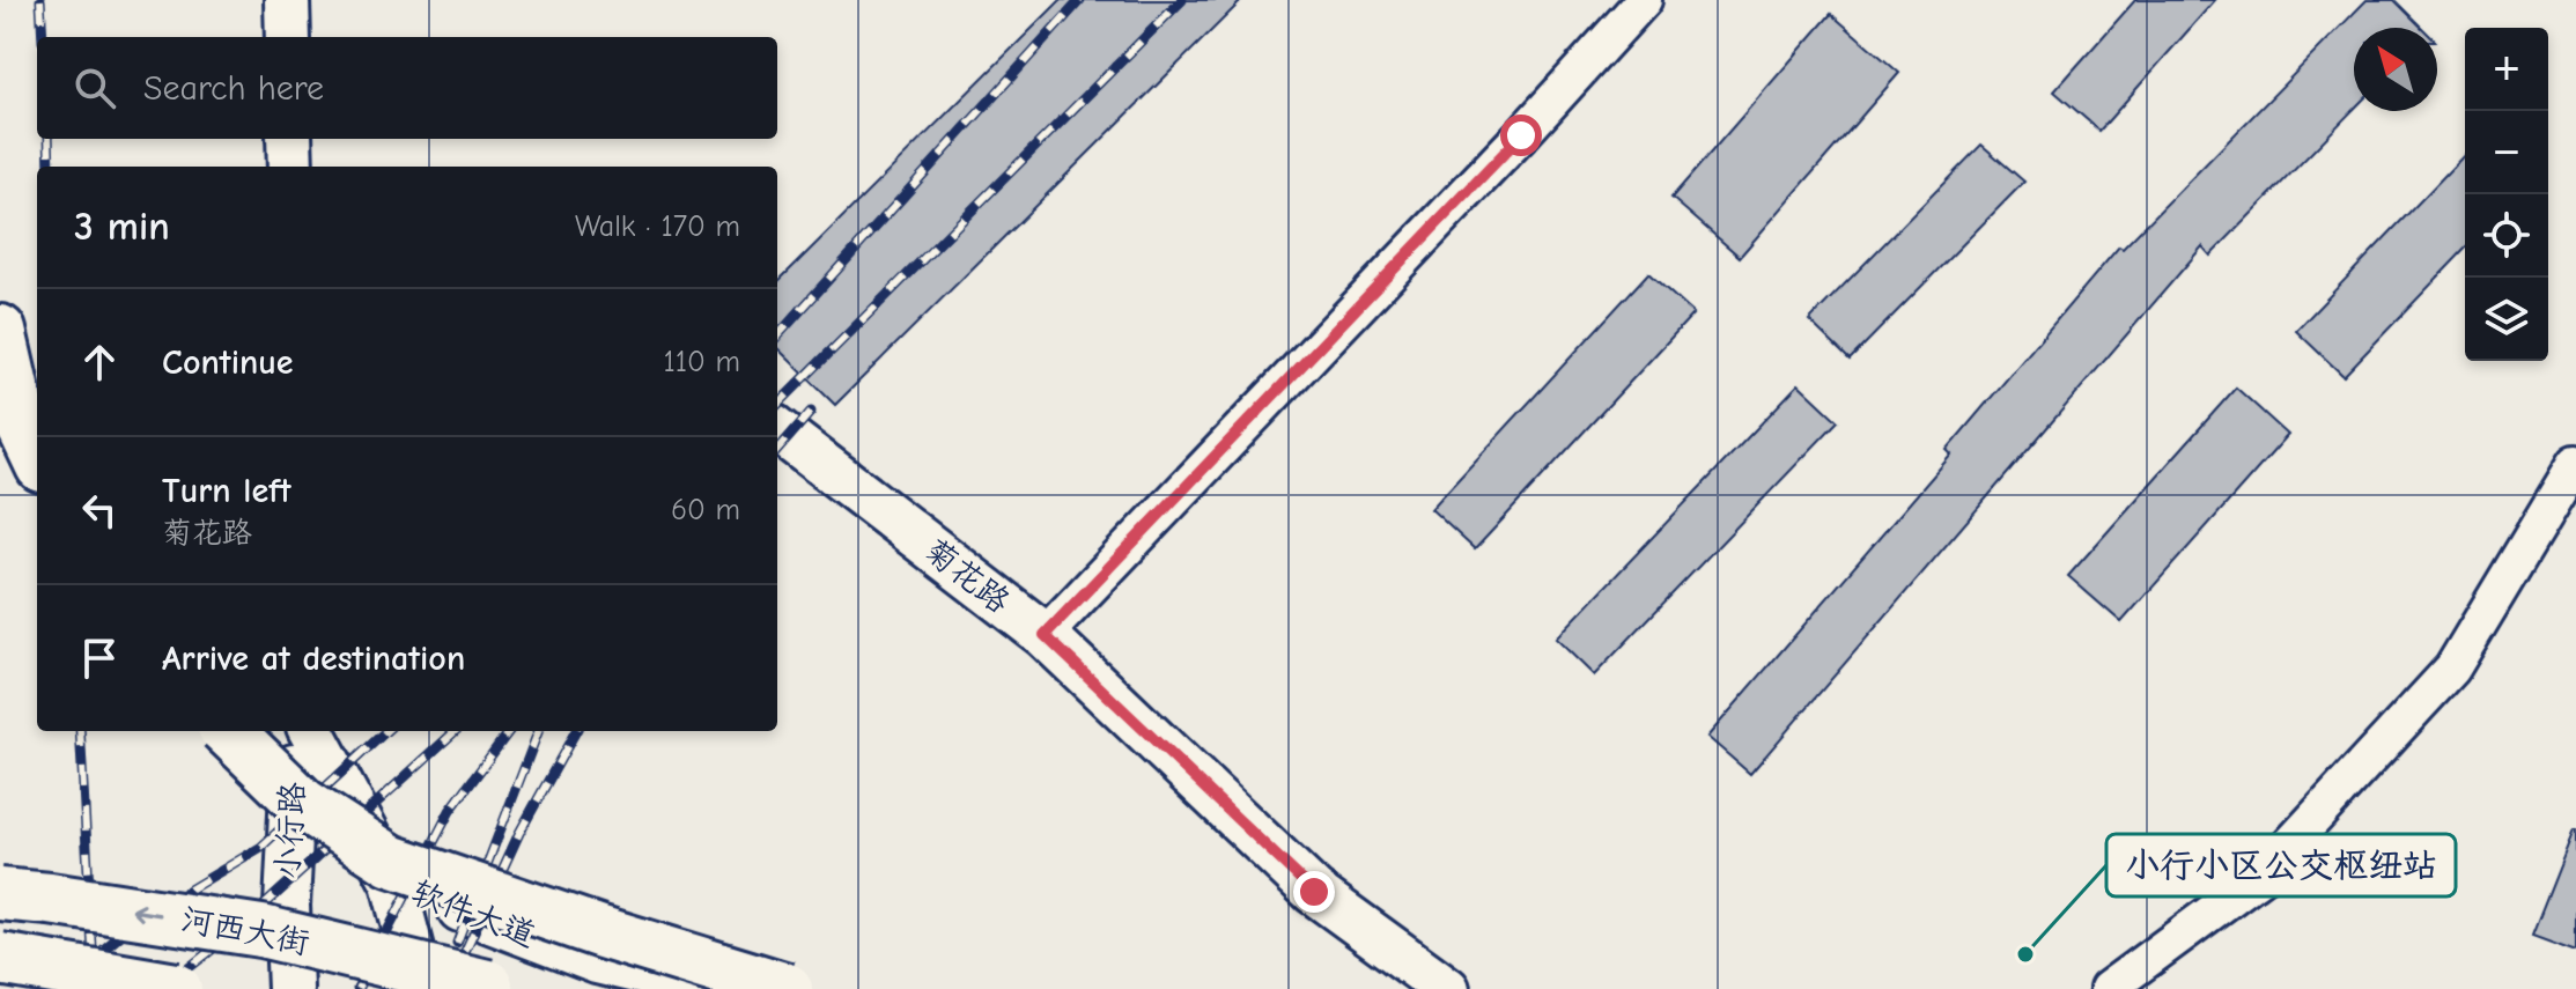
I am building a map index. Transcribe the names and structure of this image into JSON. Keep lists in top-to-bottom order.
{
  "streets": {
    "main road": ["河西大街"],
    "street": ["菊花路", "小行路", "软件大道"]
  },
  "crossings": [
    ["小行路", "软件大道"]
  ],
  "places": ["小行小区公交枢纽站"],
  "north": "top left",
  "page": {
    "map_buttons": ["+", "−"],
    "search": "Search here",
    "heading": ["3 min", "Walk · 170 m"],
    "list": [
      ["Continue", "110 m"],
      ["Turn left", "菊花路", "60 m"],
      "Arrive at destination"
    ]
  }
}
